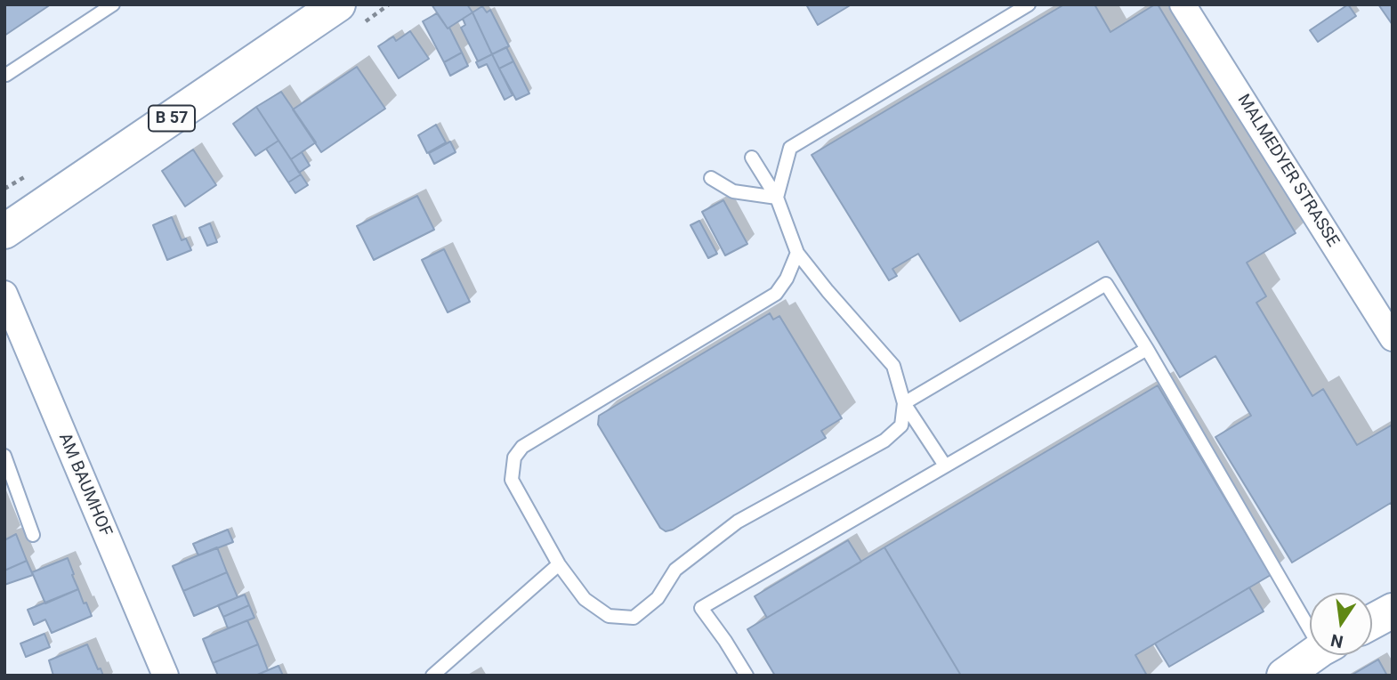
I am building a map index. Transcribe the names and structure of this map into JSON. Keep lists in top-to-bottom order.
{
  "streets": {
    "main road": ["B 57"],
    "street": ["MALMEDYER STRASSE", "AM BAUMHOF"]
  },
  "north": "bottom"
}
